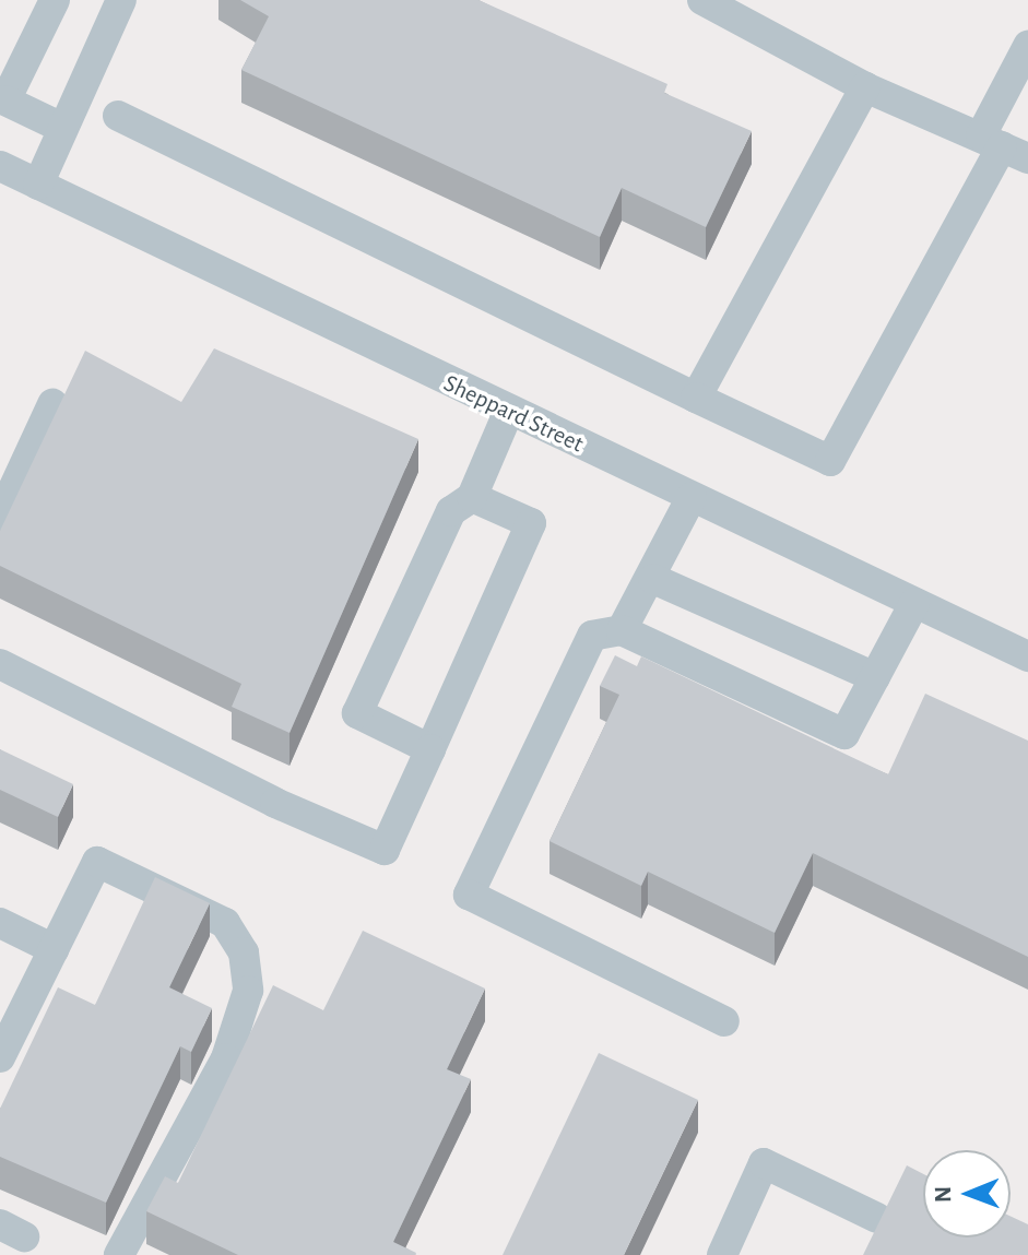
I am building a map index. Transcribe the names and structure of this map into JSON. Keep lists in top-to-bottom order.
{
  "streets": {
    "street": ["Sheppard Street"]
  },
  "north": "left"
}
